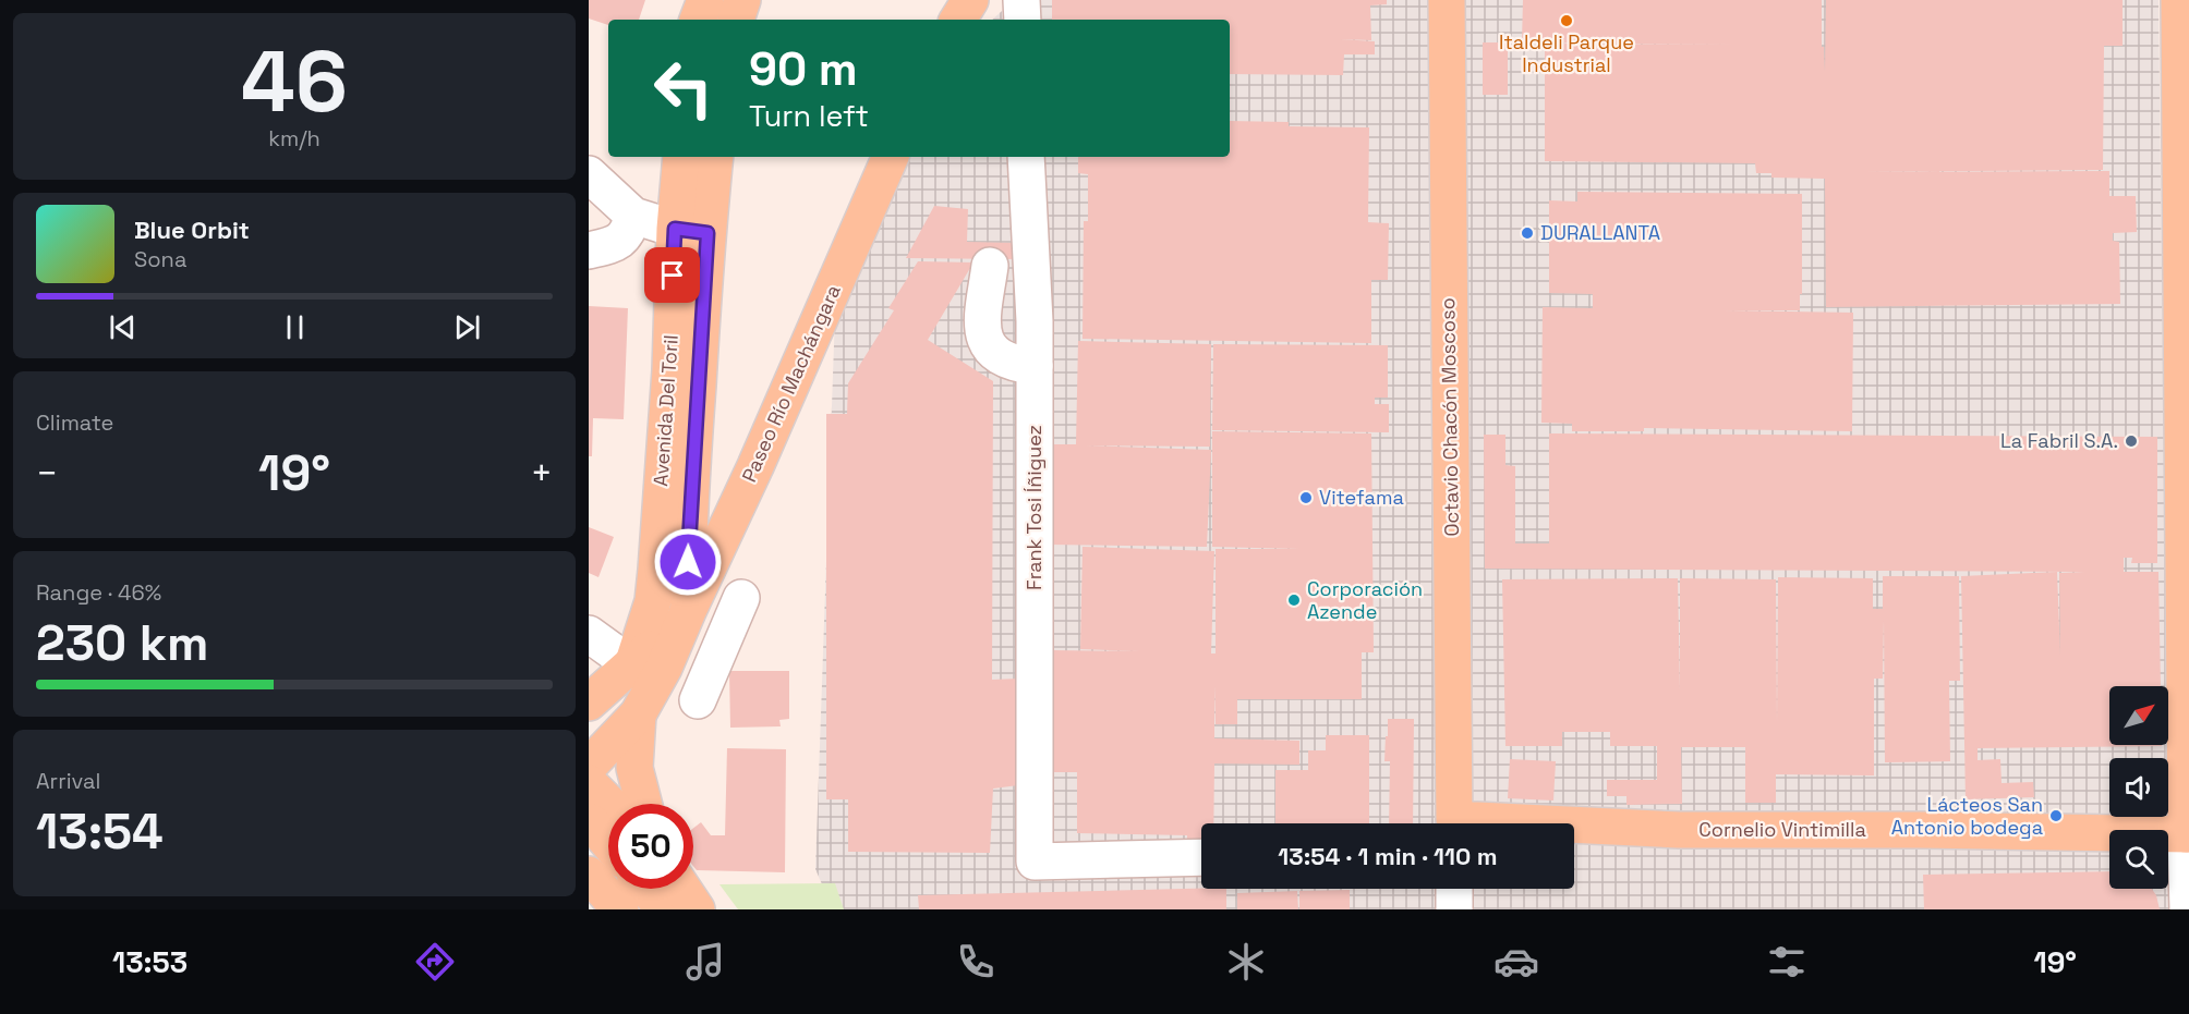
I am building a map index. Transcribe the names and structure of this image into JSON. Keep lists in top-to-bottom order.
{
  "streets": {
    "main road": [
      "Paseo Río Machángara",
      "Avenida Del Toril",
      "Octavio Chacón Moscoso",
      "Cornelio Vintimilla"
    ],
    "street": ["Frank Tosi Íñiguez"]
  },
  "crossings": [
    ["Paseo Río Machángara", "Avenida Del Toril"]
  ],
  "places": [
    "Italdeli Parque Industrial",
    "DURALLANTA",
    "La Fabril S.A.",
    "Vitefama",
    "Corporación Azende",
    "Lácteos San Antonio bodega"
  ],
  "north": "top right",
  "page": {
    "tile": [
      ["46", "km/h"],
      "Climate",
      ["Range · 46%", "230 km"],
      ["Arrival", "13:54"]
    ],
    "turn": ["90 m", "Turn left"],
    "song": ["Blue Orbit", "Sona"],
    "heat": ["−", "19°", "+"],
    "limit": "50",
    "trip": "13:54 · 1 min · 110 m",
    "tabs": ["13:53", "19°"]
  }
}
